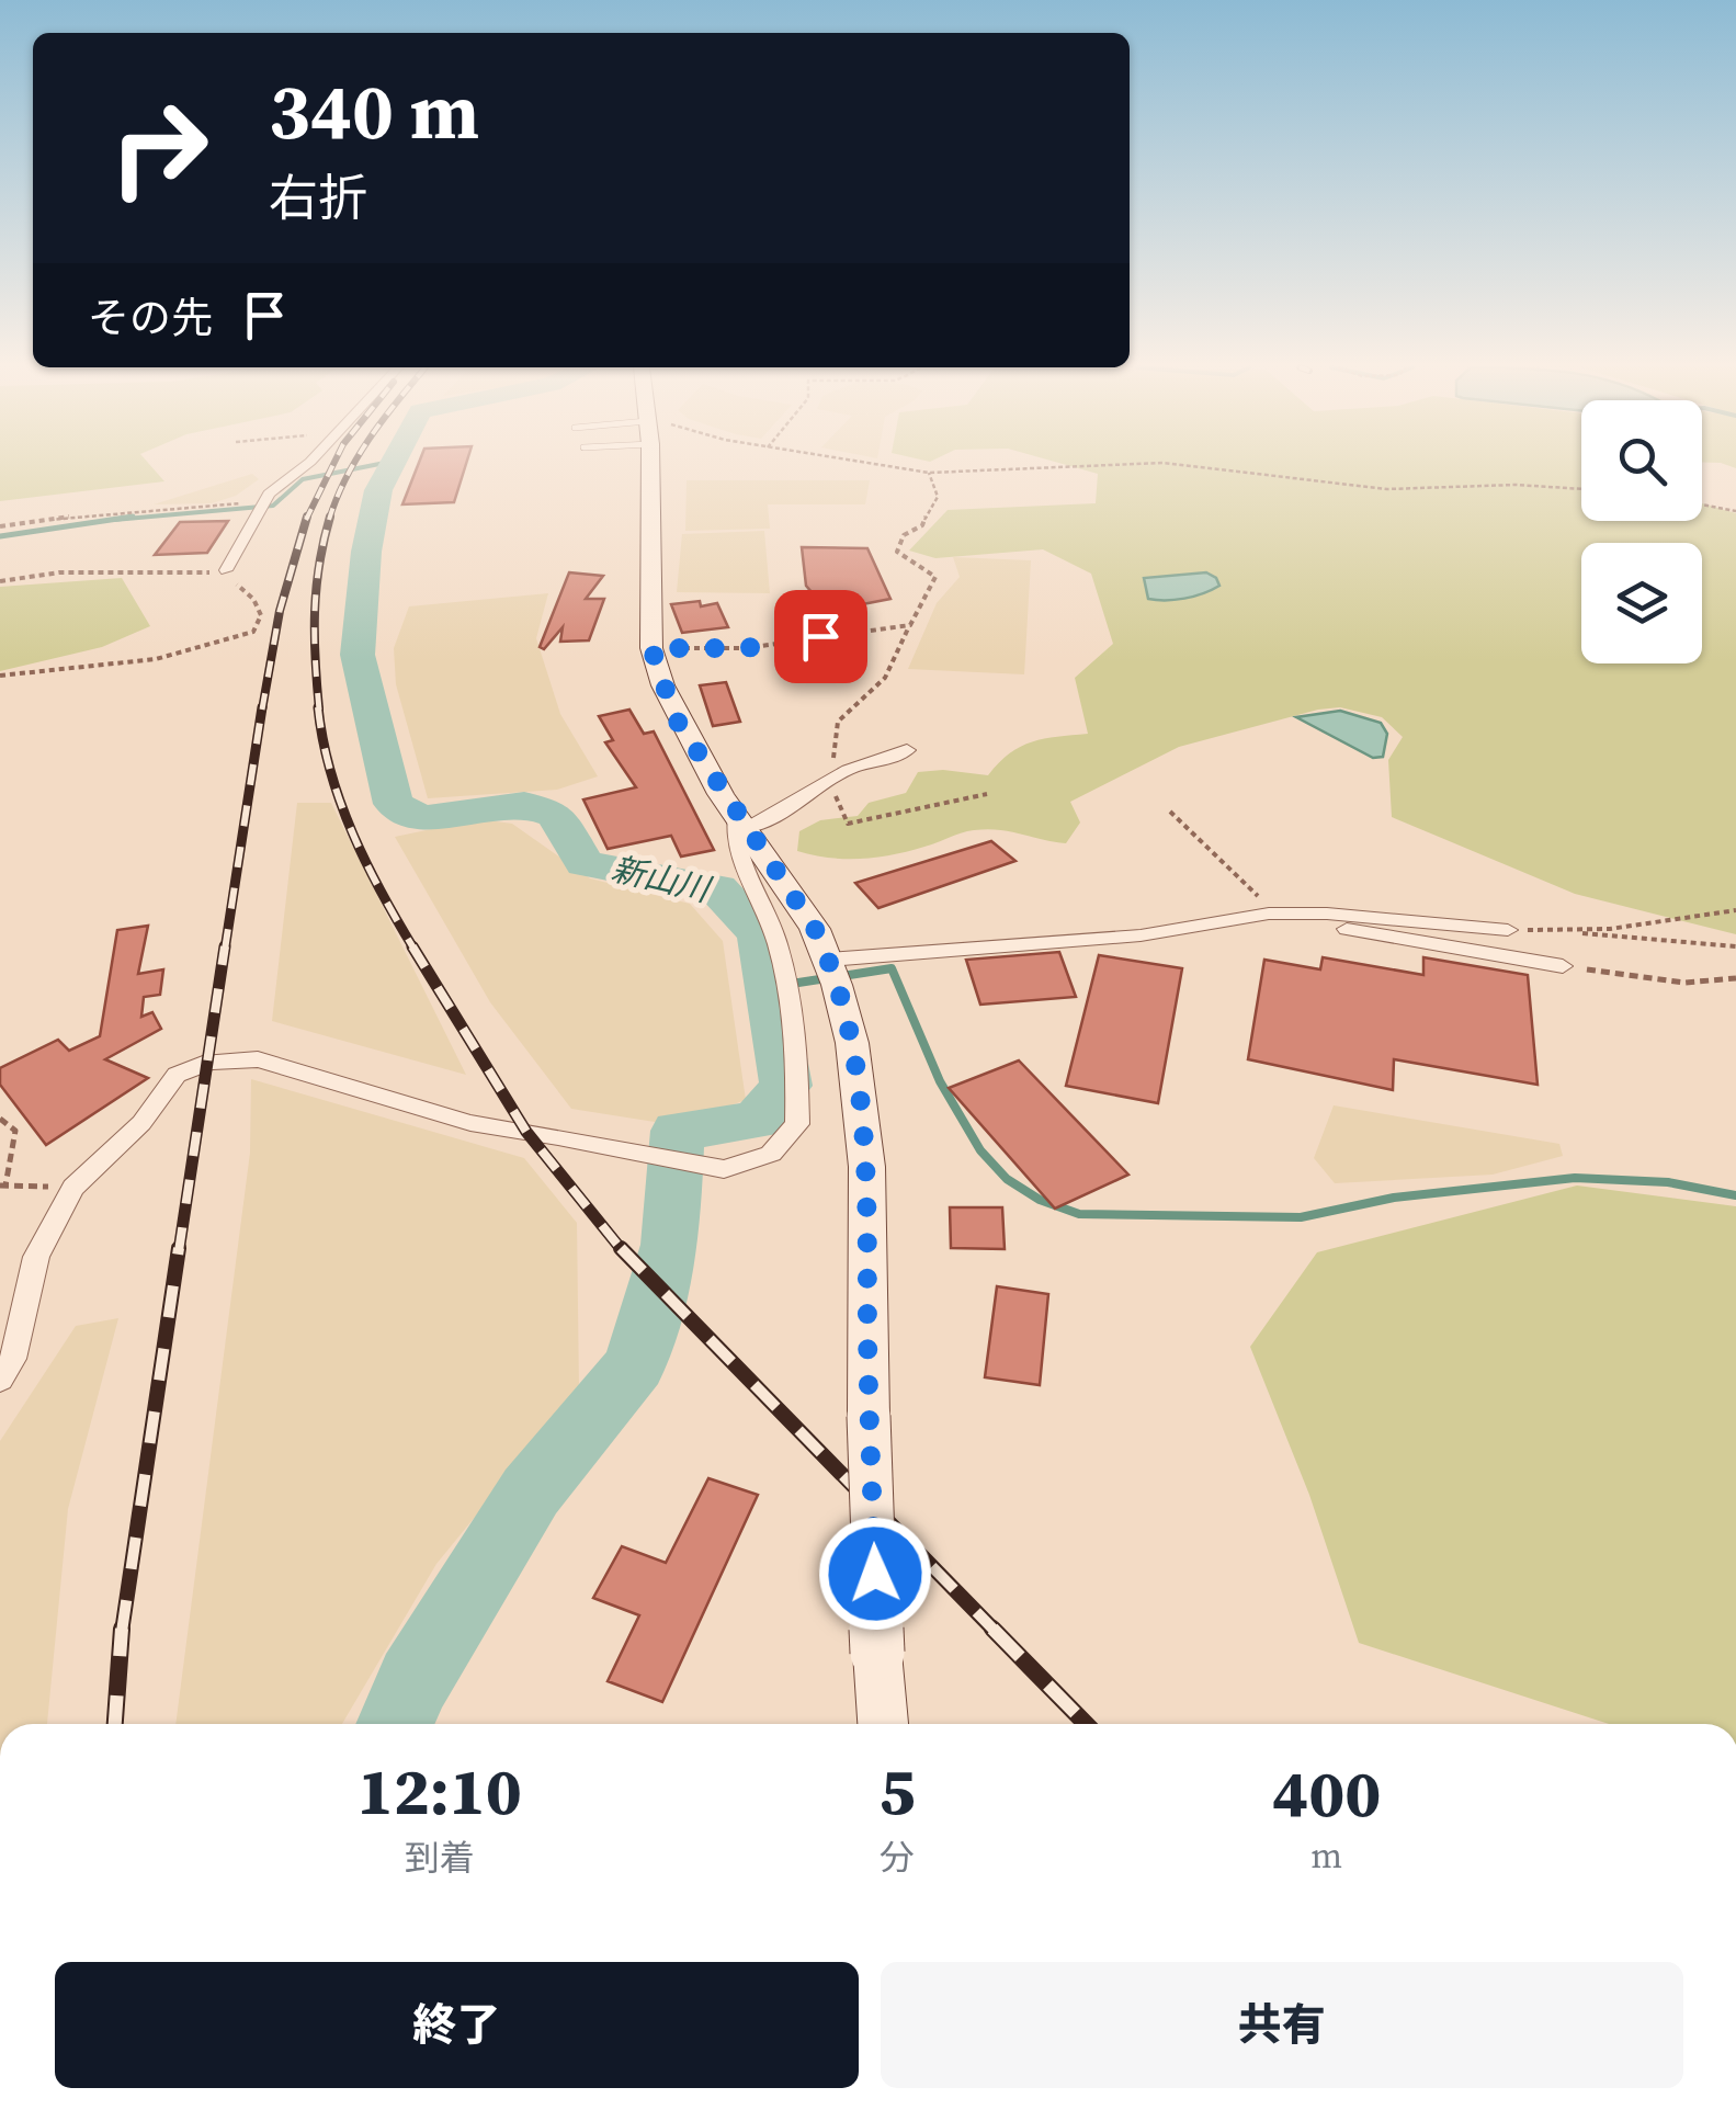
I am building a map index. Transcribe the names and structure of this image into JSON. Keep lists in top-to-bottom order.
{
  "water": ["新山川"],
  "page": {
    "turn": ["340 m", "右折"],
    "then": "その先",
    "eta": [
      "12:10",
      "到着",
      "5",
      "分",
      "400",
      "m"
    ],
    "buttons": ["終了", "共有"]
  }
}
